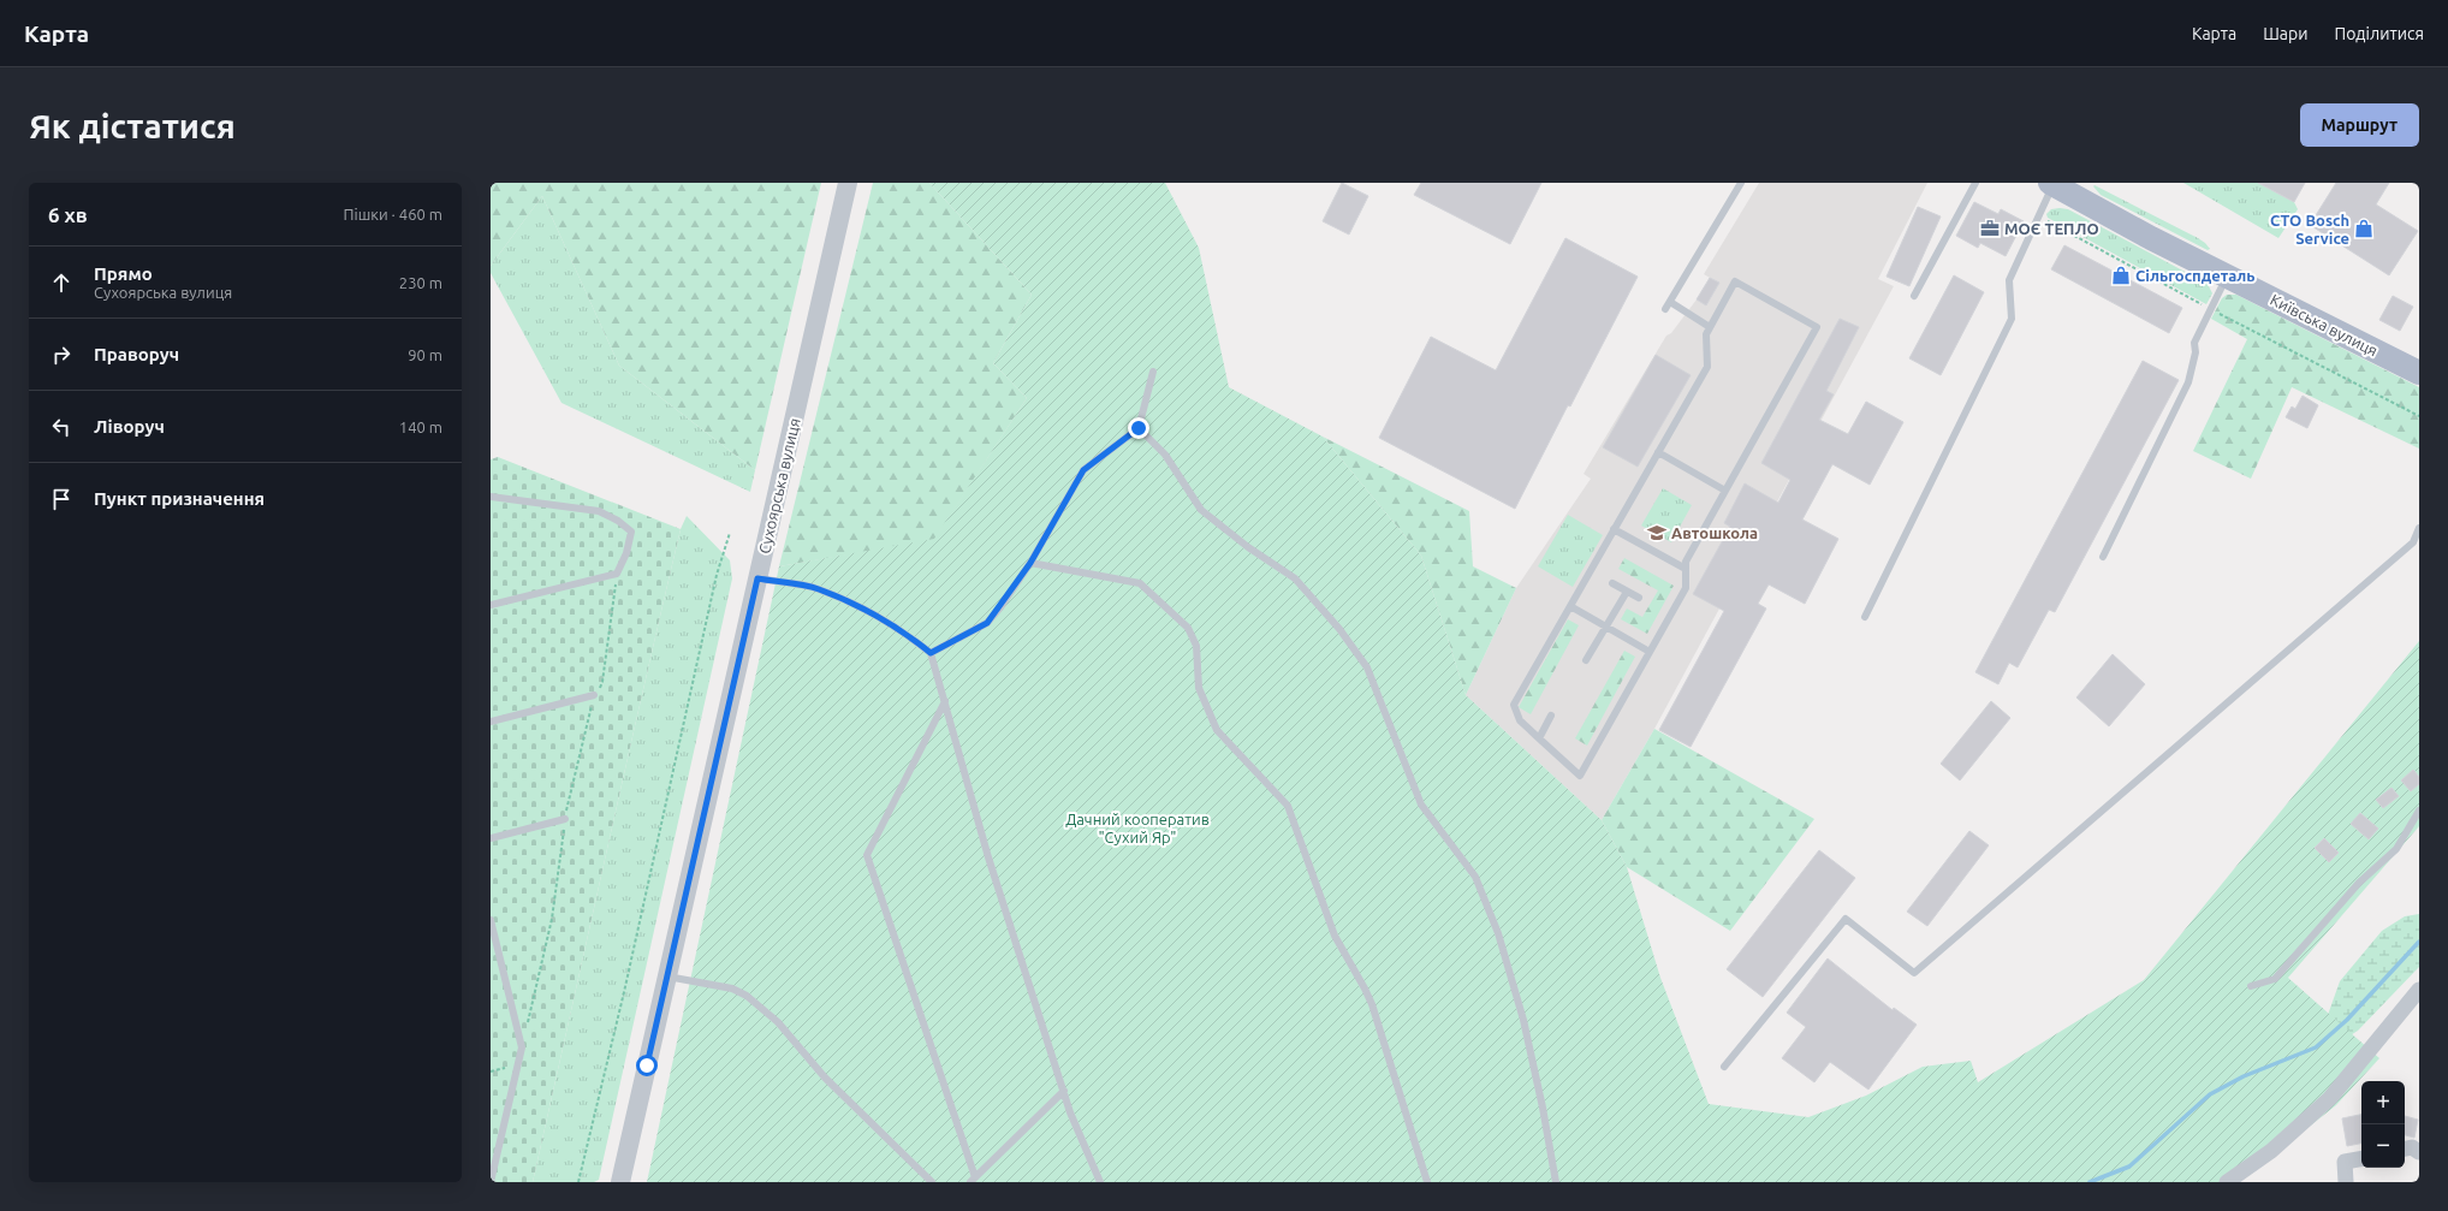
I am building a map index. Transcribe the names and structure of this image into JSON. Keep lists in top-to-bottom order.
{
  "streets": {
    "main road": ["Київська вулиця"],
    "street": ["Сухоярська вулиця"]
  },
  "parks": ["Дачний кооператив \"Сухий Яр\""],
  "places": {
    "office": ["МОЄ ТЕПЛО"],
    "shop": ["СТО Bosch Service", "Сільгоспдеталь"],
    "school or university": ["Автошкола"]
  },
  "page": {
    "header": "Карта",
    "nav": ["Карта", "Шари", "Поділитися"],
    "buttons": "Маршрут",
    "title": "Як дістатися",
    "heading": ["6 хв", "Пішки · 460 m"],
    "list": [
      ["Прямо", "Сухоярська вулиця", "230 m"],
      ["Праворуч", "90 m"],
      ["Ліворуч", "140 m"],
      "Пункт призначення"
    ],
    "map_buttons": ["+", "−"]
  }
}
